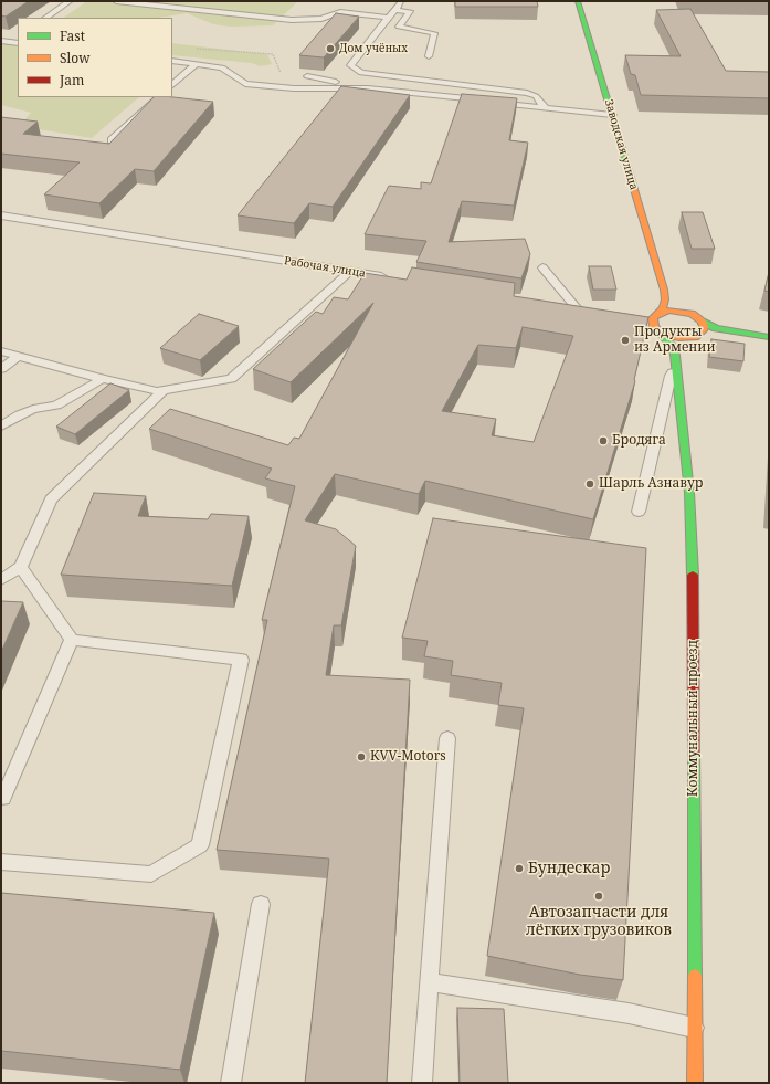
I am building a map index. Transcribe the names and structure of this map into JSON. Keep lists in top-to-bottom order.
{
  "streets": {
    "street": ["Заводская улица", "Коммунальный проезд"],
    "lane": ["Рабочая улица"]
  },
  "places": [
    "Дом учёных",
    "Продукты из Армении",
    "Бродяга",
    "Шарль Азнавур",
    "KVV-Motors",
    "Бундескар",
    "Автозапчасти для лёгких грузовиков"
  ],
  "legend": ["Fast", "Slow", "Jam"]
}
